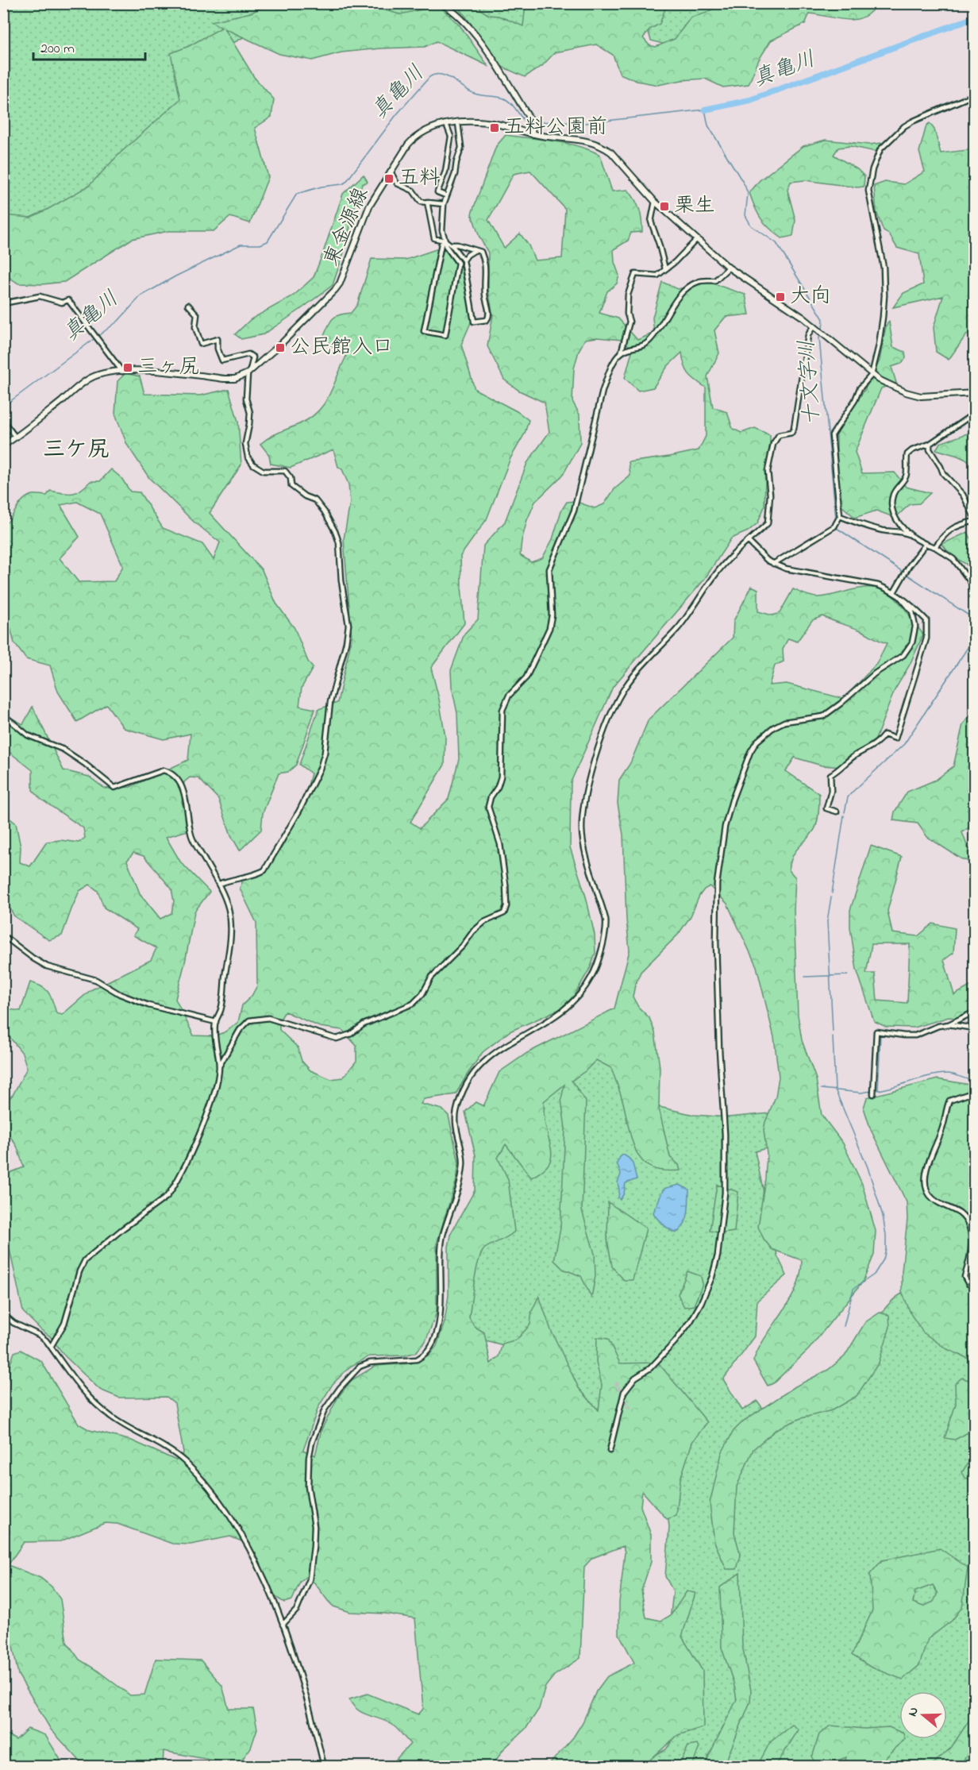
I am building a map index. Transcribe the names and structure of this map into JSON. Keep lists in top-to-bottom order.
{
  "streets": {
    "main road": ["東金源線"]
  },
  "districts": ["三ケ尻"],
  "water": ["真亀川", "十文字川"],
  "places": {
    "transit": [
      "五料公園前",
      "五料",
      "栗生",
      "大向",
      "公民館入口",
      "三ヶ尻"
    ]
  },
  "scale_bar": "200 m",
  "north": "left"
}
